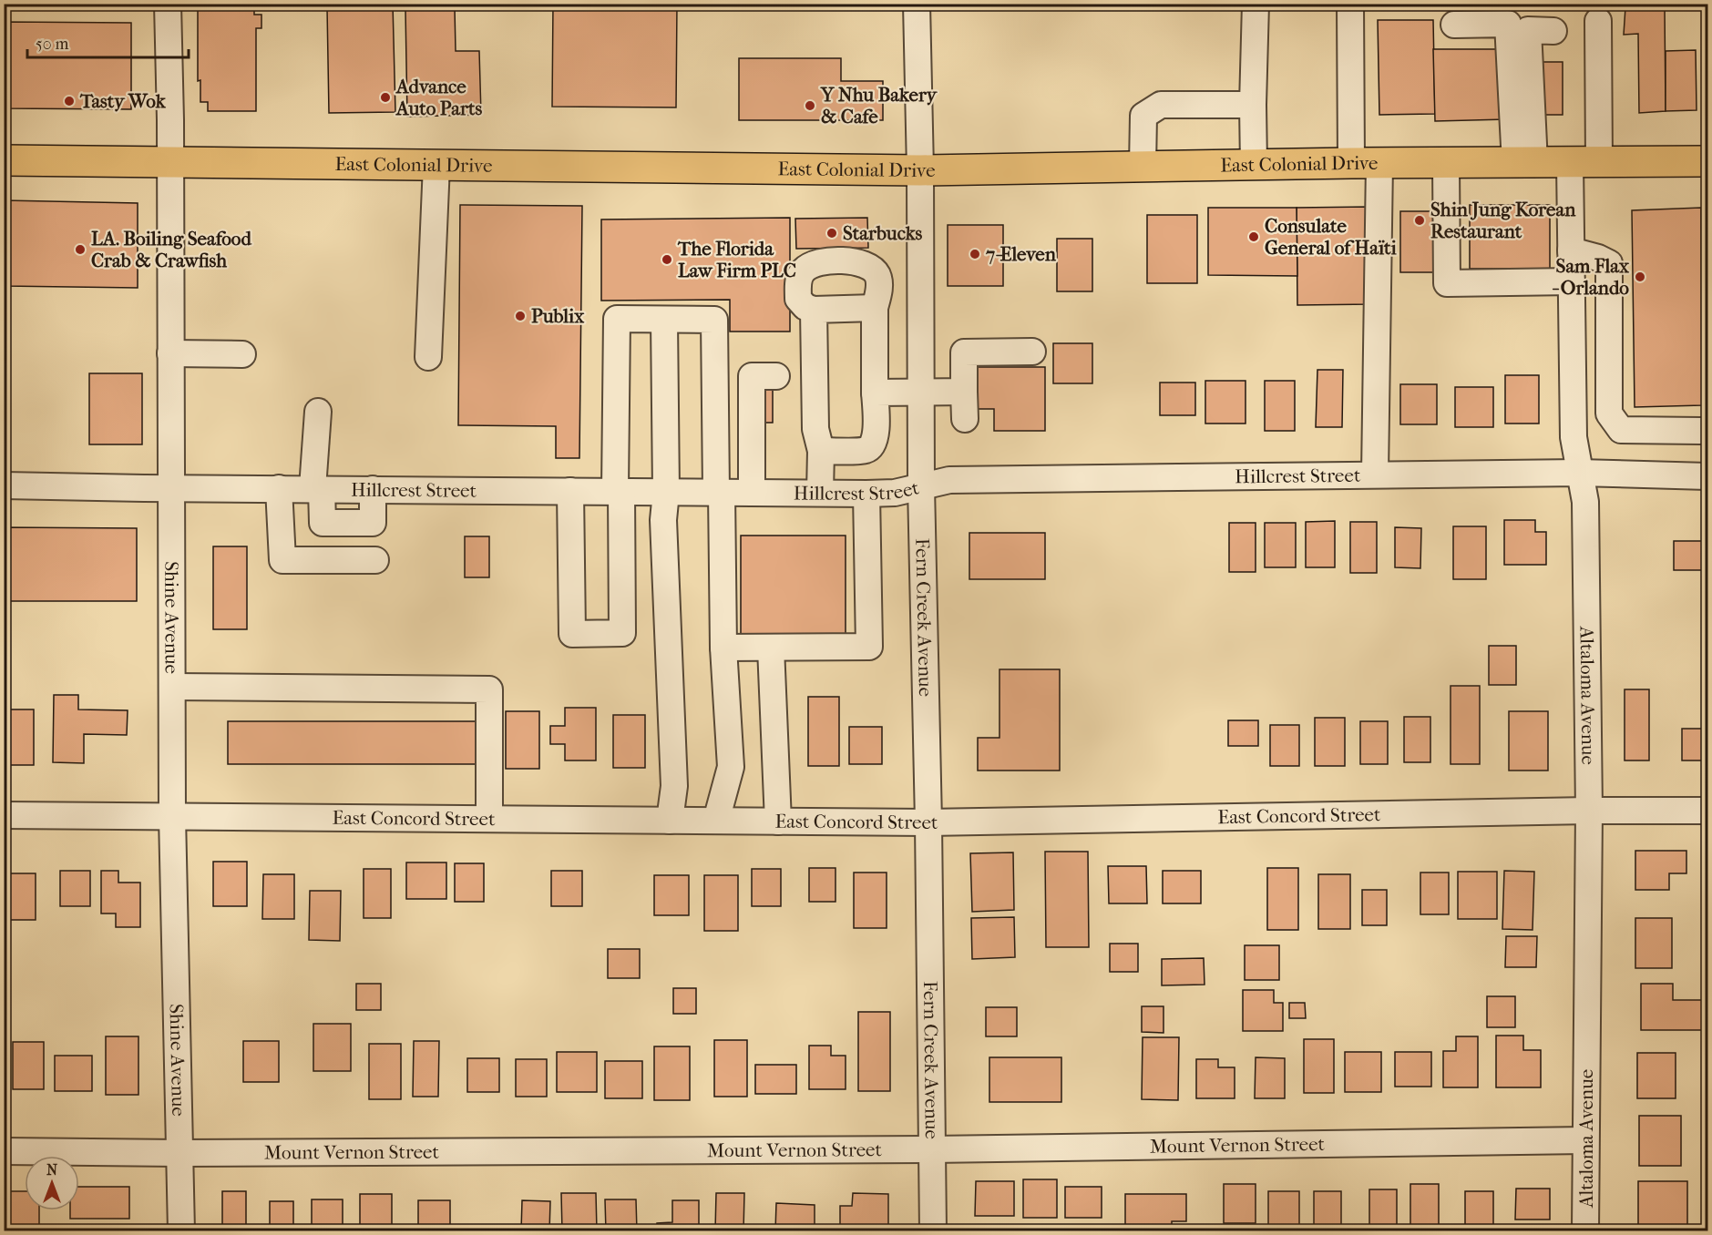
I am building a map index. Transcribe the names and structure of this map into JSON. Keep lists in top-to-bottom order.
{
  "streets": {
    "highway": ["East Colonial Drive"],
    "street": [
      "Hillcrest Street",
      "Shine Avenue",
      "Fern Creek Avenue",
      "Altaloma Avenue",
      "East Concord Street",
      "Mount Vernon Street"
    ]
  },
  "crossings": [
    ["East Colonial Drive", "Shine Avenue"],
    ["East Colonial Drive", "Fern Creek Avenue"],
    ["East Colonial Drive", "Altaloma Avenue"],
    ["Hillcrest Street", "Shine Avenue"],
    ["Hillcrest Street", "Fern Creek Avenue"],
    ["Hillcrest Street", "Altaloma Avenue"],
    ["Shine Avenue", "East Concord Street"],
    ["Shine Avenue", "Mount Vernon Street"],
    ["Fern Creek Avenue", "East Concord Street"],
    ["Fern Creek Avenue", "Mount Vernon Street"],
    ["Altaloma Avenue", "East Concord Street"],
    ["Altaloma Avenue", "Mount Vernon Street"]
  ],
  "places": [
    "Advance Auto Parts",
    "Tasty Wok",
    "Y Nhu Bakery & Cafe",
    "Shin Jung Korean Restaurant",
    "Starbucks",
    "Consulate General of Haïti",
    "LA. Boiling Seafood Crab & Crawfish",
    "7-Eleven",
    "The Florida Law Firm PLC",
    "Sam Flax - Orlando",
    "Publix"
  ],
  "scale_bar": "50 m",
  "north": "top"
}
